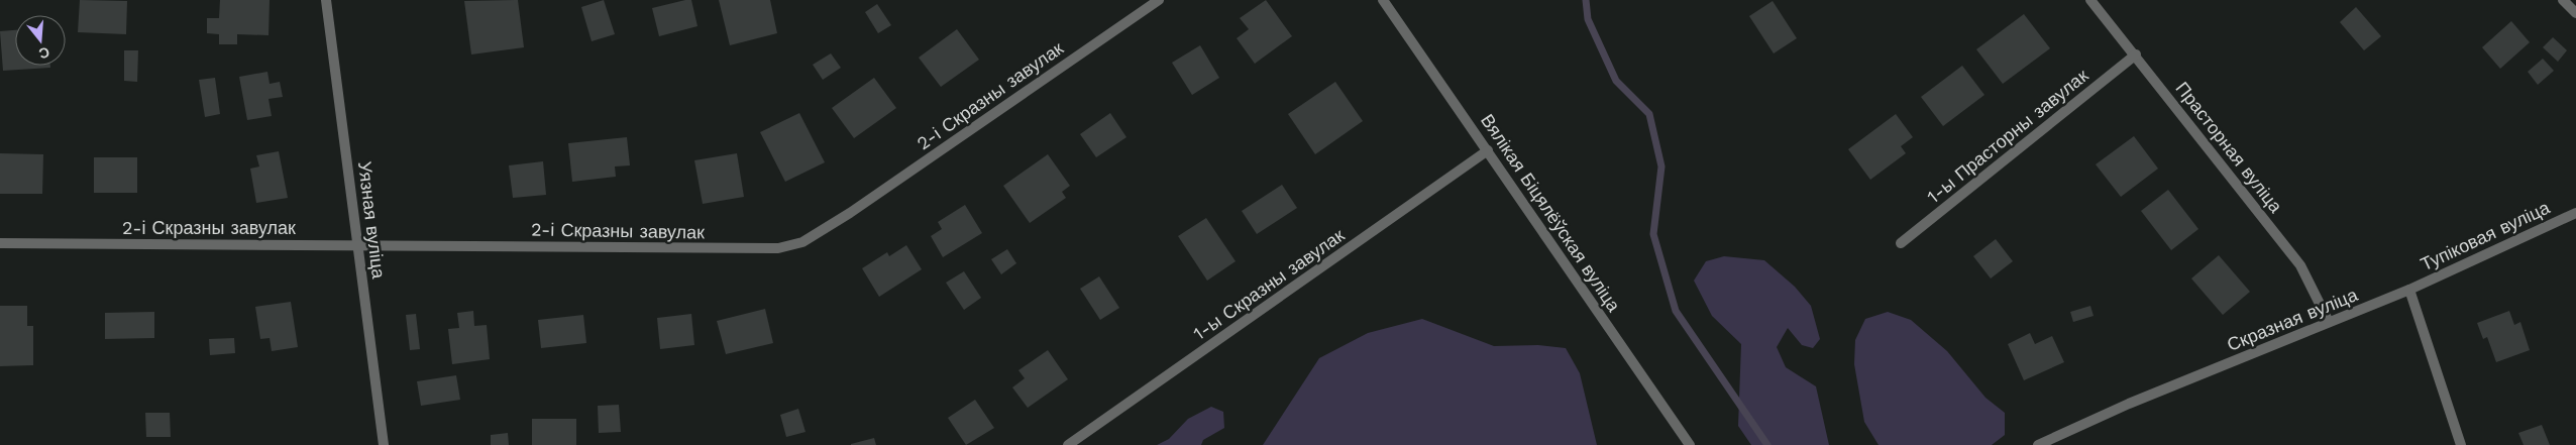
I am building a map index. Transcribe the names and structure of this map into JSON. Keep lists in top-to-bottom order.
{
  "streets": {
    "street": [
      "2-і Скразны завулак",
      "1-ы Прасторны завулак",
      "Прасторная вуліца",
      "Вялікая Біцялёўская вуліца",
      "Уязная вуліца",
      "Тупіковая вуліца",
      "1-ы Скразны завулак",
      "Скразная вуліца"
    ]
  },
  "crossings": [
    ["2-і Скразны завулак", "Уязная вуліца"],
    ["1-ы Прасторны завулак", "Прасторная вуліца"],
    ["Прасторная вуліца", "Скразная вуліца"],
    ["Вялікая Біцялёўская вуліца", "1-ы Скразны завулак"],
    ["Тупіковая вуліца", "Скразная вуліца"]
  ],
  "north": "bottom"
}
